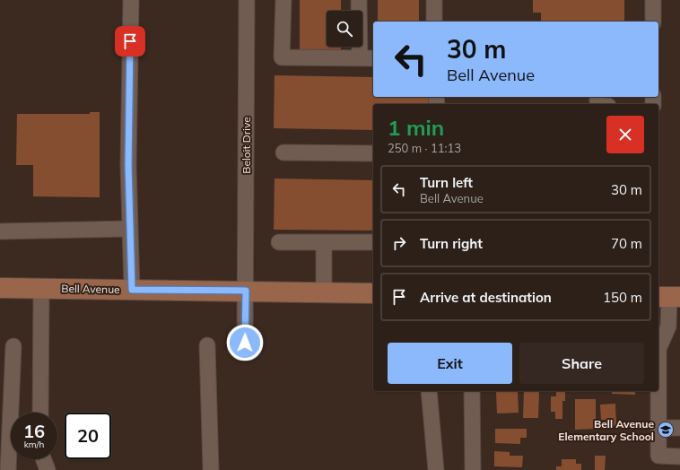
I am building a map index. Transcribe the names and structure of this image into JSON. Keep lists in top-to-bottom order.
{
  "streets": {
    "main road": ["Bell Avenue"],
    "street": ["Beloit Drive"]
  },
  "crossings": [
    ["Beloit Drive", "Bell Avenue"]
  ],
  "places": {
    "school or university": ["Bell Avenue Elementary School"]
  },
  "page": {
    "turn": ["30 m", "Bell Avenue"],
    "heading": ["1 min", "250 m · 11:13"],
    "list": [
      {
        "name": "Turn left",
        "note": "Bell Avenue",
        "value": "30 m"
      },
      {
        "name": "Turn right",
        "value": "70 m"
      },
      {
        "name": "Arrive at destination",
        "value": "150 m"
      }
    ],
    "buttons": ["Exit", "Share"],
    "speed": "16 km/h",
    "limit": "20"
  }
}
